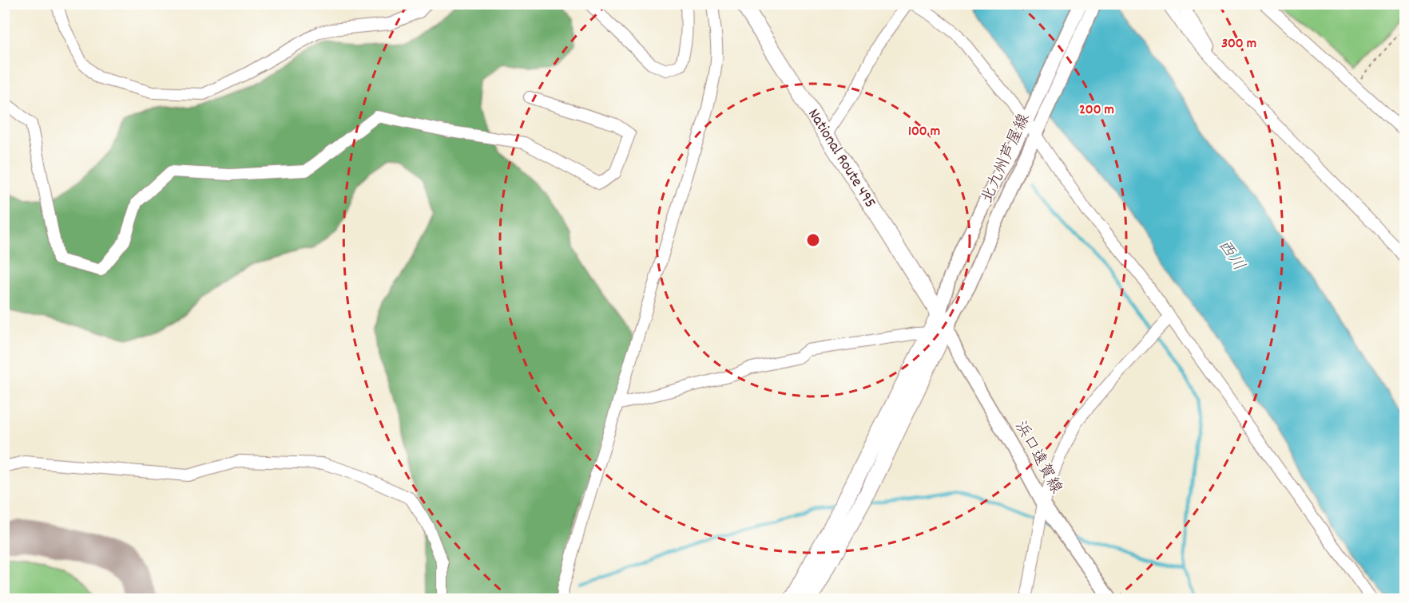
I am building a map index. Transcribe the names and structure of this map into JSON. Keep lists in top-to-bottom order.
{
  "streets": {
    "highway": ["National Route 495"],
    "main road": ["北九州芦屋線", "浜口遠賀線"]
  },
  "crossings": [
    ["National Route 495", "北九州芦屋線"],
    ["National Route 495", "浜口遠賀線"],
    ["北九州芦屋線", "浜口遠賀線"]
  ],
  "water": ["西川"],
  "rings": ["300 m", "200 m", "100 m"]
}
